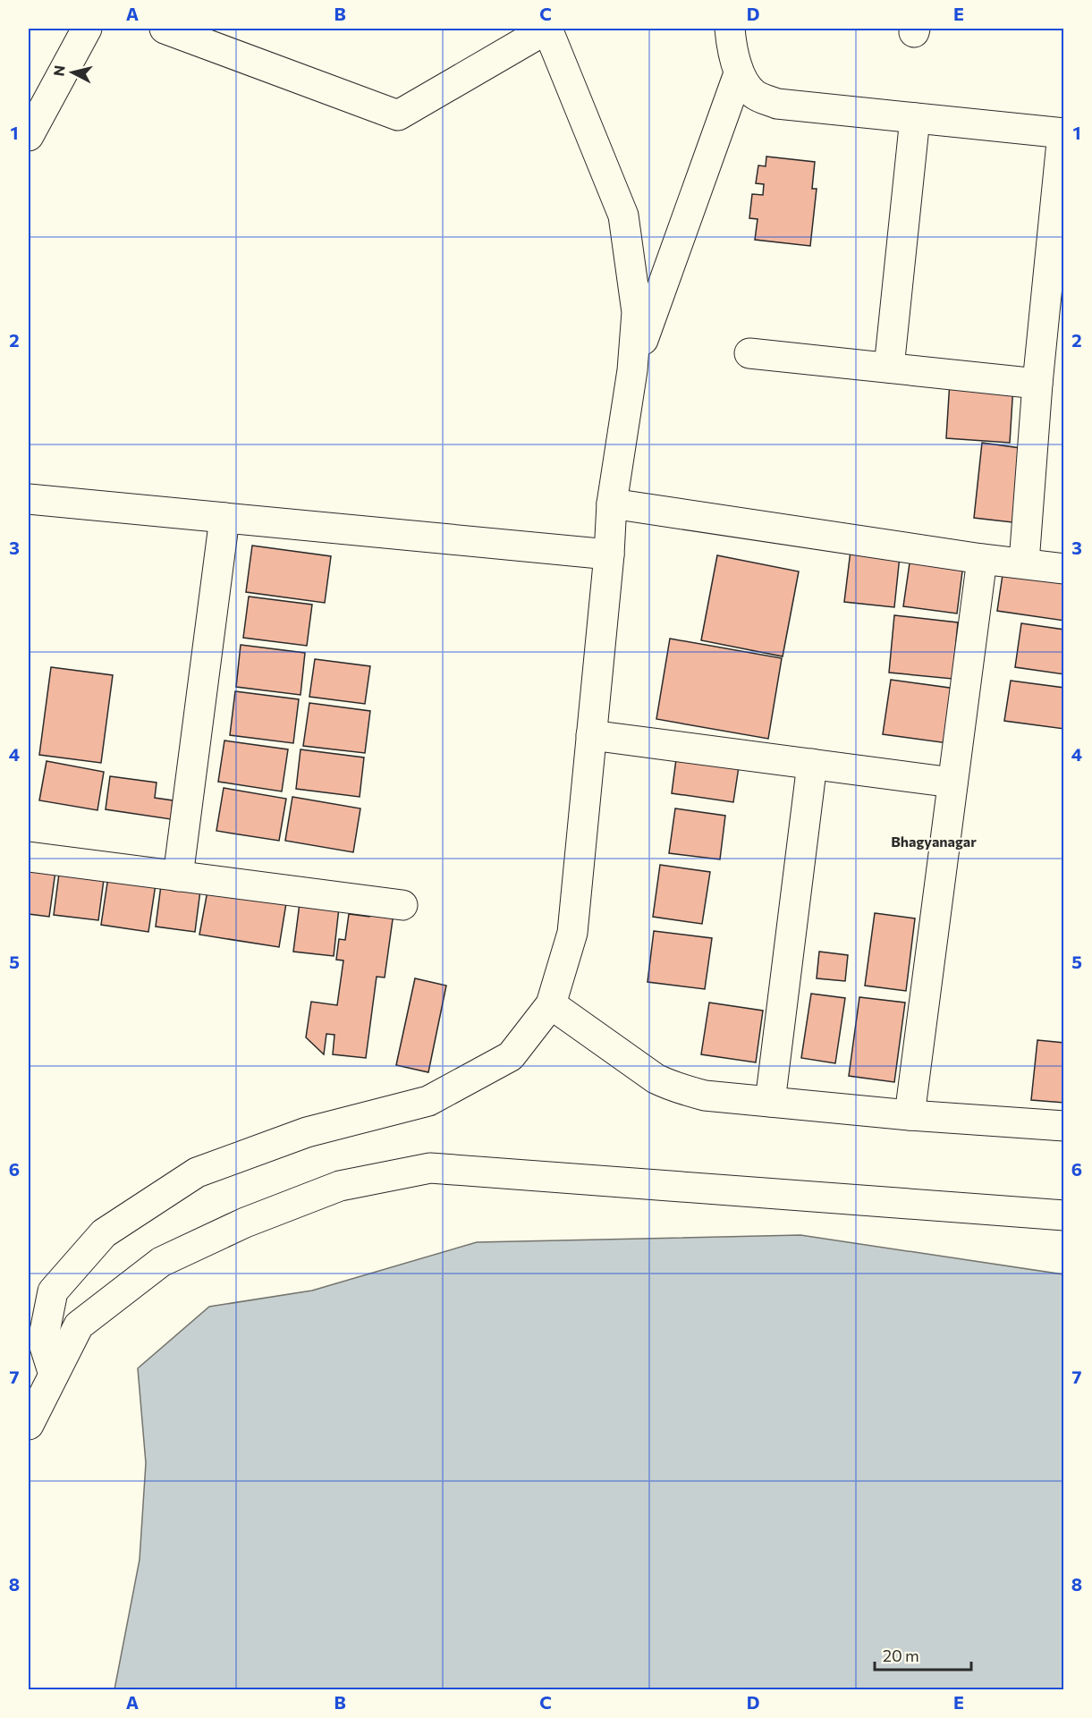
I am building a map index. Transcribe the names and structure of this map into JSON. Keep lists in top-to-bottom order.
{
  "districts": ["Bhagyanagar"],
  "scale_bar": "20 m",
  "north": "left",
  "grid": {
    "columns": [
      "A",
      "B",
      "C",
      "D",
      "E"
    ],
    "rows": [
      "1",
      "2",
      "3",
      "4",
      "5",
      "6",
      "7",
      "8"
    ]
  }
}
